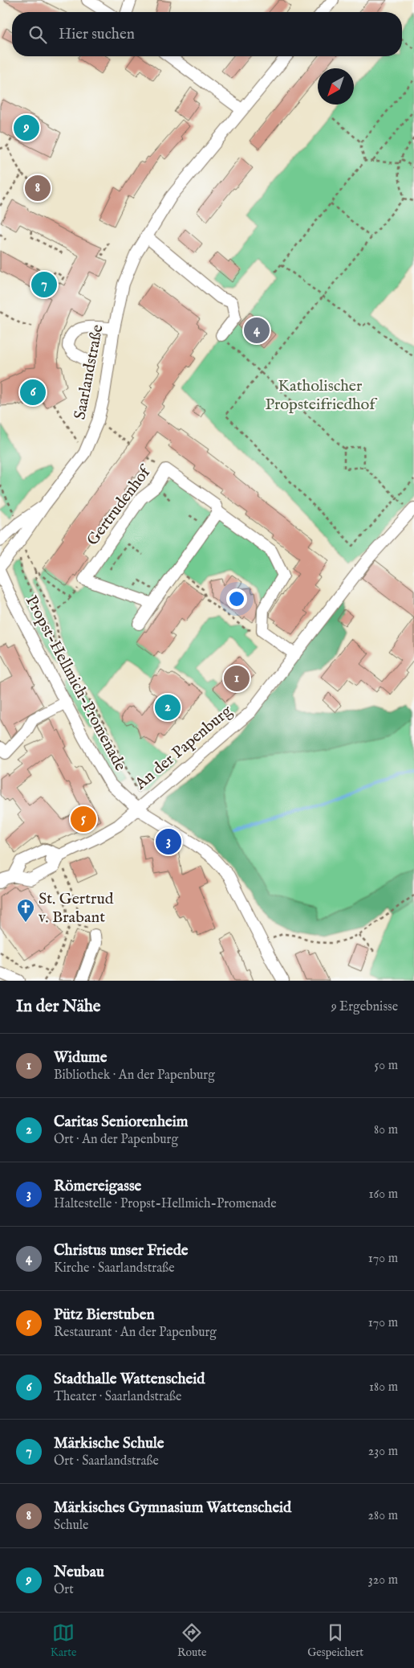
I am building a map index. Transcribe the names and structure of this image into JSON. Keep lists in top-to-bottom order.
{
  "streets": {
    "street": [
      "Saarlandstraße",
      "Gertrudenhof",
      "Propst-Hellmich-Promenade",
      "An der Papenburg"
    ]
  },
  "crossings": [
    ["Propst-Hellmich-Promenade", "An der Papenburg"]
  ],
  "parks": ["Katholischer Propsteifriedhof"],
  "places": {
    "church": ["St. Gertrud v. Brabant"]
  },
  "north": "bottom left",
  "page": {
    "search": "Hier suchen",
    "pins": [
      "9",
      "8",
      "7",
      "4",
      "6",
      "1",
      "2",
      "5",
      "3"
    ],
    "heading": ["In der Nähe", "9 Ergebnisse"],
    "list": [
      {
        "mark": "1",
        "name": "Widume",
        "note": "Bibliothek · An der Papenburg",
        "value": "50 m"
      },
      {
        "mark": "2",
        "name": "Caritas Seniorenheim",
        "note": "Ort · An der Papenburg",
        "value": "80 m"
      },
      {
        "mark": "3",
        "name": "Römereigasse",
        "note": "Haltestelle · Propst-Hellmich-Promenade",
        "value": "160 m"
      },
      {
        "mark": "4",
        "name": "Christus unser Friede",
        "note": "Kirche · Saarlandstraße",
        "value": "170 m"
      },
      {
        "mark": "5",
        "name": "Pütz Bierstuben",
        "note": "Restaurant · An der Papenburg",
        "value": "170 m"
      },
      {
        "mark": "6",
        "name": "Stadthalle Wattenscheid",
        "note": "Theater · Saarlandstraße",
        "value": "180 m"
      },
      {
        "mark": "7",
        "name": "Märkische Schule",
        "note": "Ort · Saarlandstraße",
        "value": "230 m"
      },
      {
        "mark": "8",
        "name": "Märkisches Gymnasium Wattenscheid",
        "note": "Schule",
        "value": "280 m"
      },
      {
        "mark": "9",
        "name": "Neubau",
        "note": "Ort",
        "value": "320 m"
      }
    ],
    "nav": ["Karte", "Route", "Gespeichert"]
  }
}
